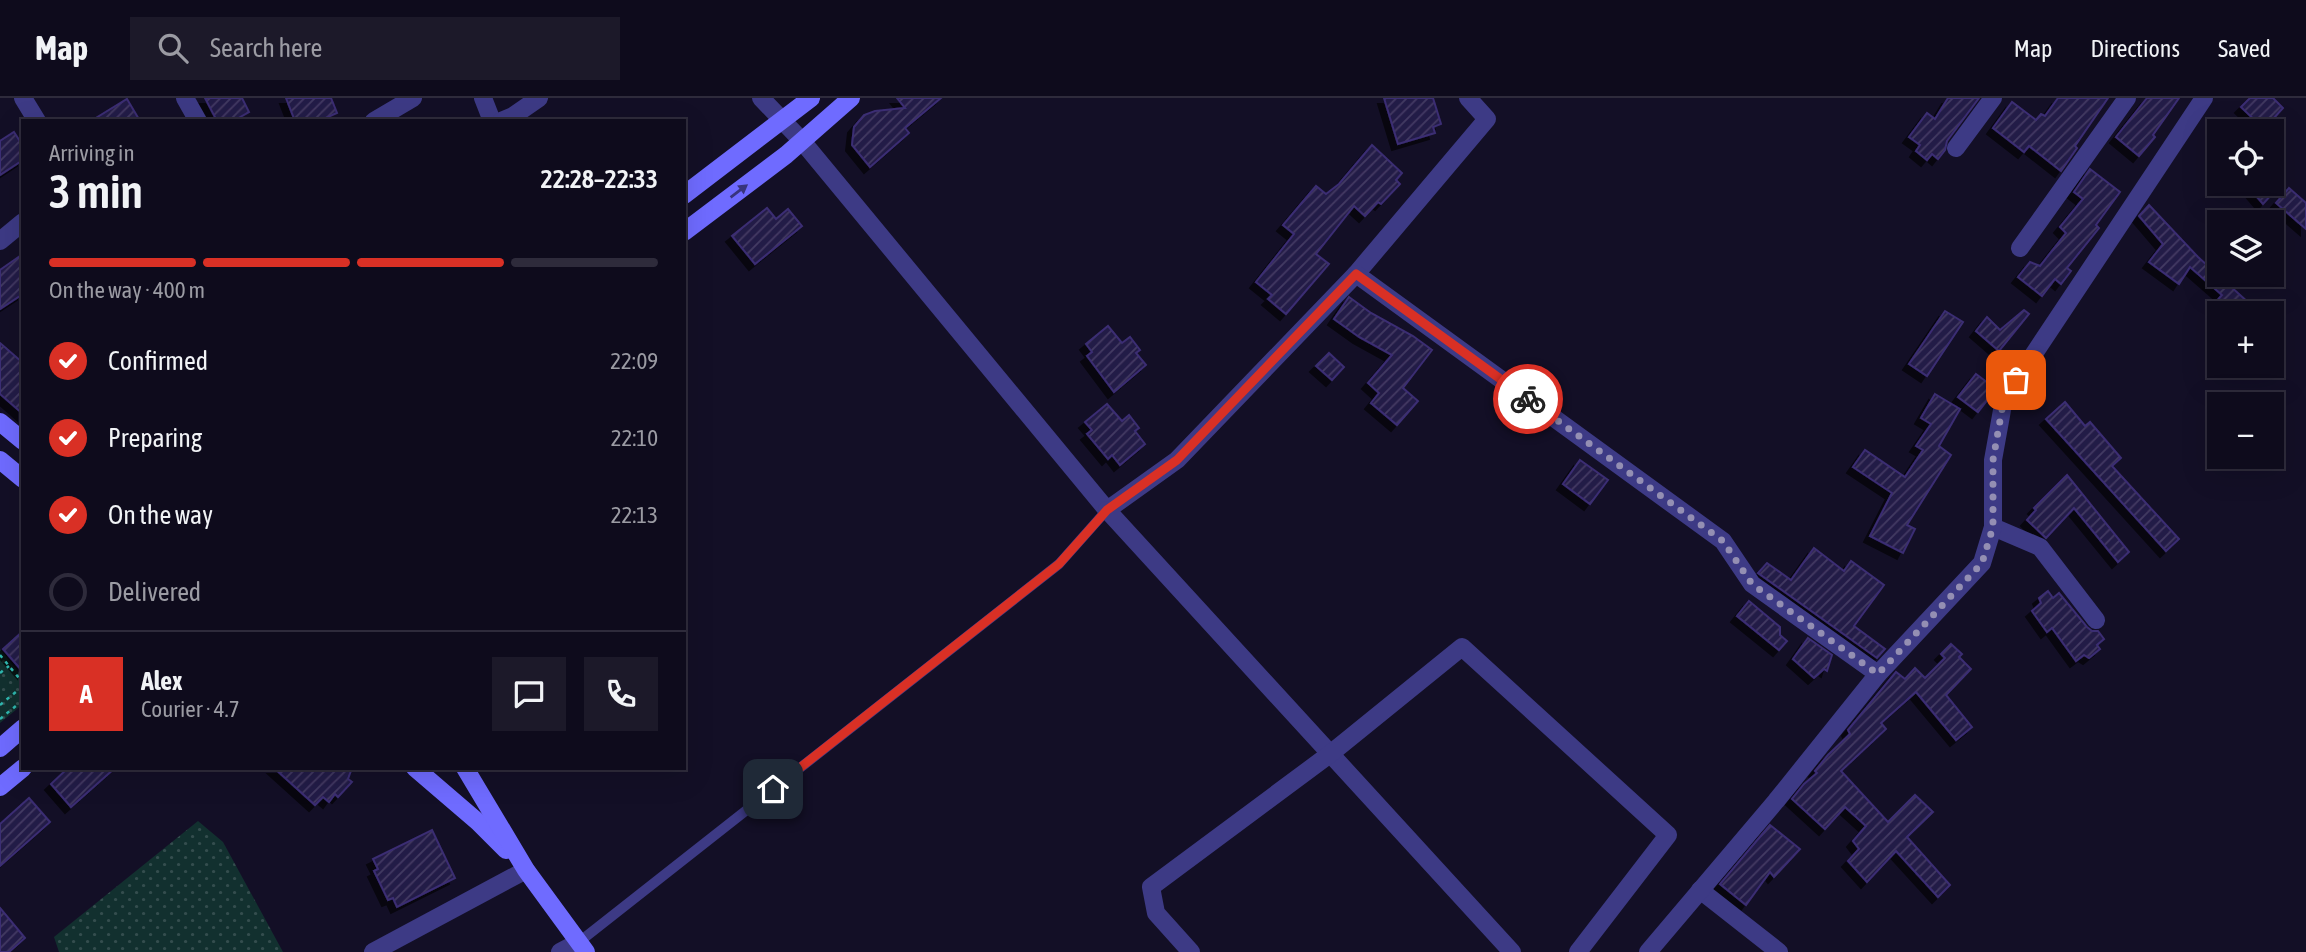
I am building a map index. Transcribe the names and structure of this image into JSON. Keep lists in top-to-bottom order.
{
  "page": {
    "header": "Map",
    "search": "Search here",
    "nav": ["Map", "Directions", "Saved"],
    "map_buttons": ["+", "−"],
    "heading": ["3 min", "Arriving in", "22:28–22:33"],
    "panel": ["Alex", "Courier · 4.7"],
    "bar": "On the way · 400 m",
    "list": [
      ["Confirmed", "22:09"],
      ["Preparing", "22:10"],
      ["On the way", "22:13"],
      "Delivered"
    ],
    "round": "A"
  }
}
